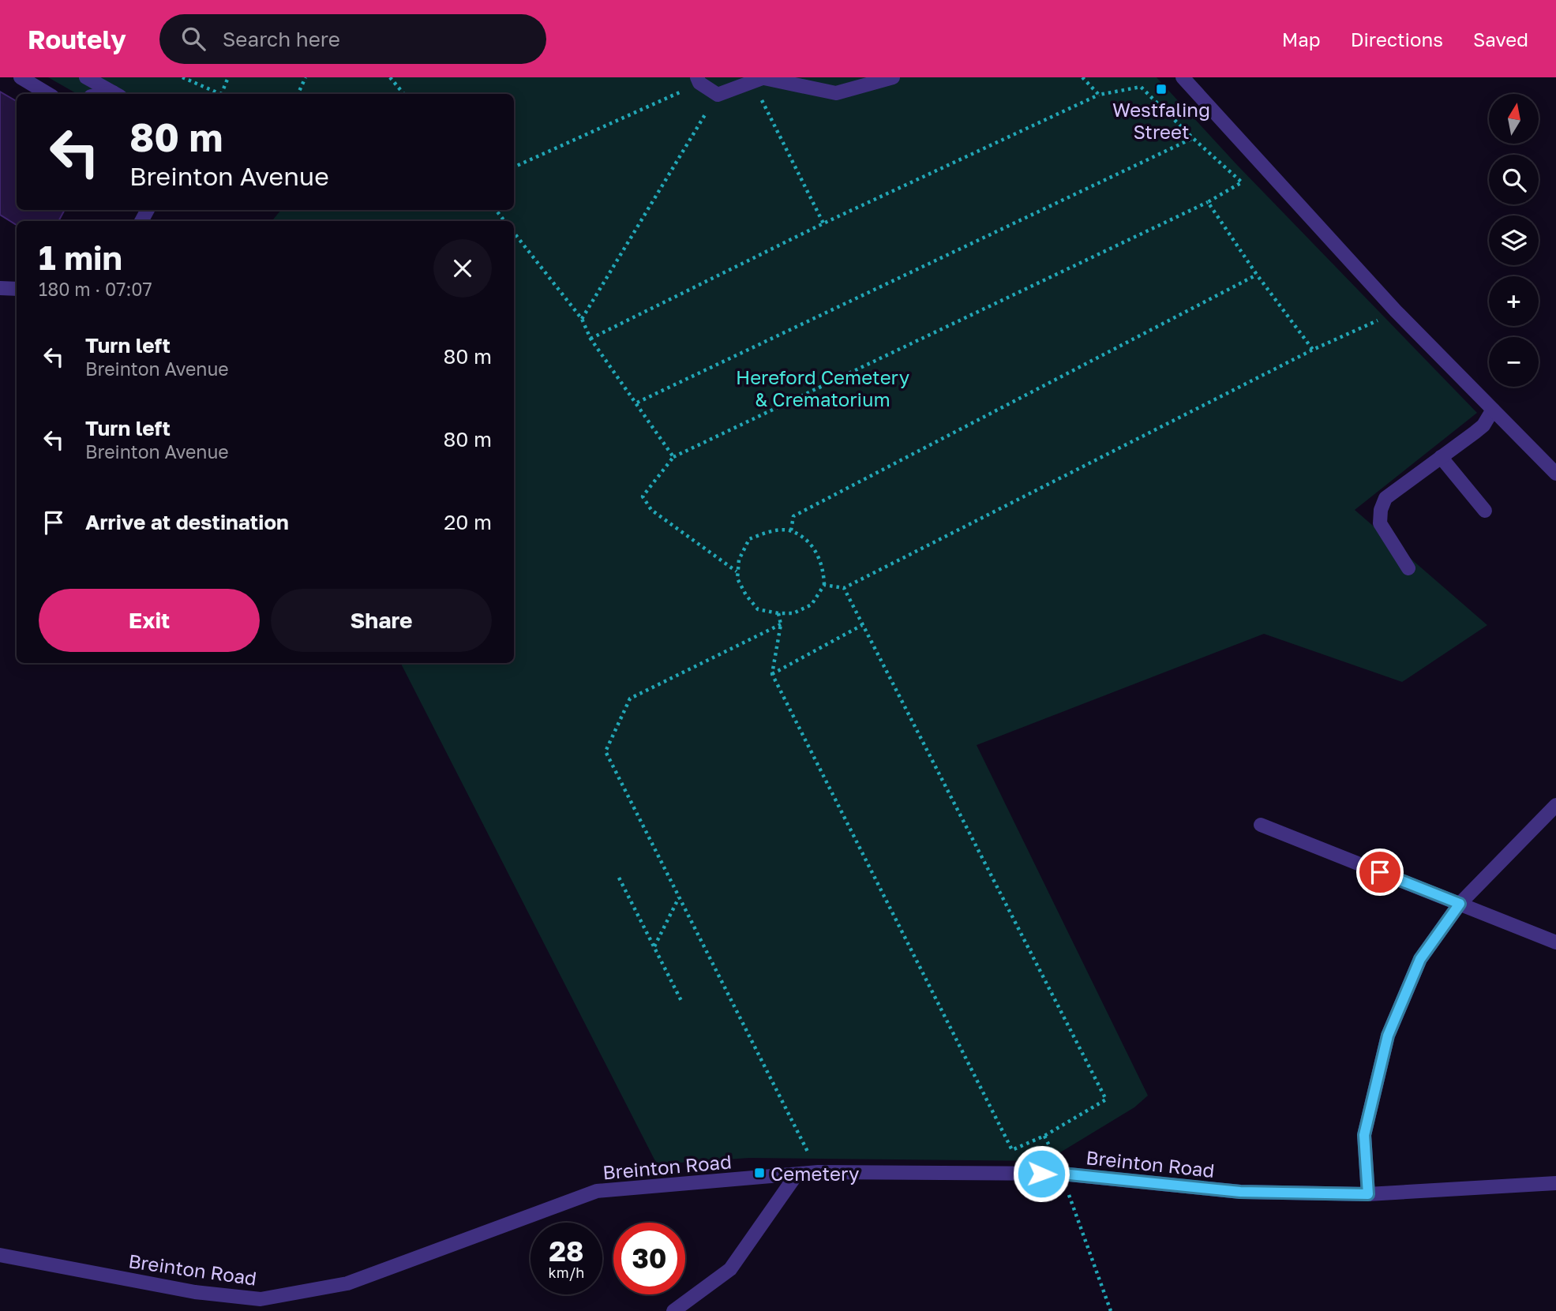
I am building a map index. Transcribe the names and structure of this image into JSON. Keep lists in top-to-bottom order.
{
  "streets": {
    "street": ["Breinton Road"]
  },
  "parks": ["Hereford Cemetery & Crematorium"],
  "places": {
    "transit": ["Westfaling Street", "Cemetery"]
  },
  "north": "top",
  "page": {
    "header": "Routely",
    "search": "Search here",
    "nav": ["Map", "Directions", "Saved"],
    "map_buttons": ["+", "−"],
    "turn": ["80 m", "Breinton Avenue"],
    "heading": ["1 min", "180 m · 07:07"],
    "list": [
      {
        "name": "Turn left",
        "note": "Breinton Avenue",
        "value": "80 m"
      },
      {
        "name": "Turn left",
        "note": "Breinton Avenue",
        "value": "80 m"
      },
      {
        "name": "Arrive at destination",
        "value": "20 m"
      }
    ],
    "buttons": ["Exit", "Share"],
    "speed": "28 km/h",
    "limit": "30"
  }
}
